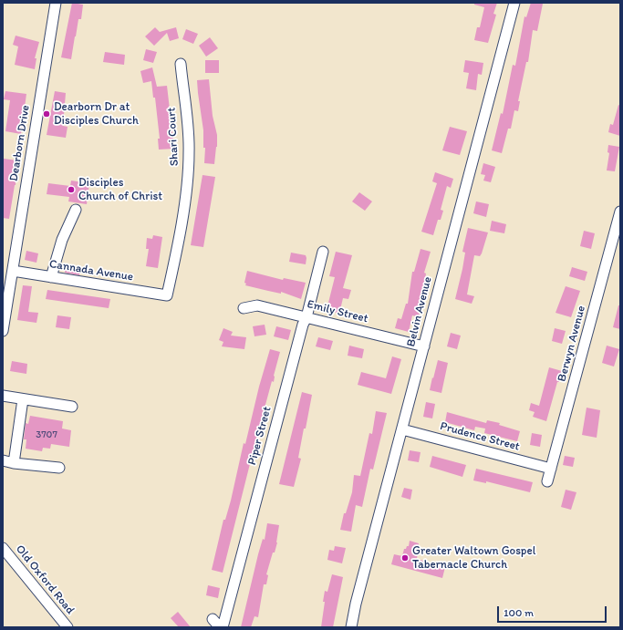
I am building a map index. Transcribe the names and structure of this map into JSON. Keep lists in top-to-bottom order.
{
  "streets": {
    "street": [
      "Shari Court",
      "Dearborn Drive",
      "Cannada Avenue",
      "Emily Street",
      "Belvin Avenue",
      "Berwyn Avenue",
      "Piper Street",
      "Prudence Street",
      "Old Oxford Road"
    ]
  },
  "crossings": [
    ["Shari Court", "Cannada Avenue"],
    ["Dearborn Drive", "Cannada Avenue"],
    ["Emily Street", "Belvin Avenue"],
    ["Emily Street", "Piper Street"],
    ["Belvin Avenue", "Prudence Street"],
    ["Berwyn Avenue", "Prudence Street"]
  ],
  "places": ["Dearborn Dr at Disciples Church", "Disciples Church of Christ", "Greater Waltown Gospel Tabernacle Church"],
  "house_numbers": ["3707"],
  "scale_bar": "100 m"
}
